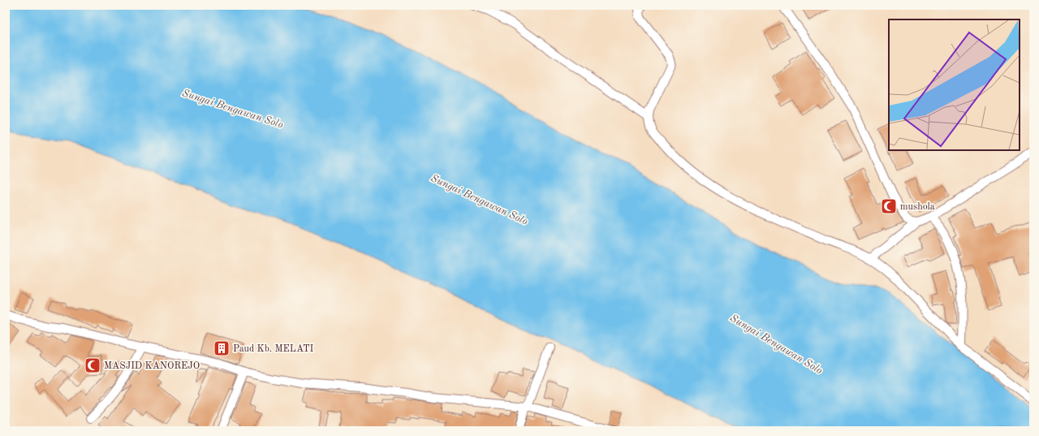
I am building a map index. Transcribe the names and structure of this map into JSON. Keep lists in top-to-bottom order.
{
  "water": ["Sungai Bengawan Solo"],
  "places": {
    "mosque": ["mushola", "MASJID KANOREJO"],
    "building": ["Paud Kb. MELATI"]
  }
}
